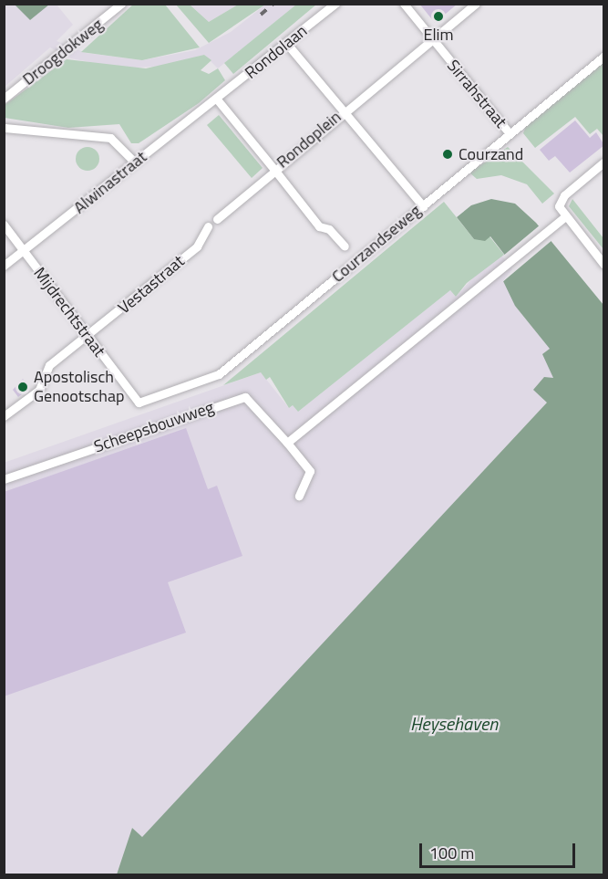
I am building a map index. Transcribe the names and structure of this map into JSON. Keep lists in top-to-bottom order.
{
  "streets": {
    "street": [
      "Droogdokweg",
      "Rondolaan",
      "Sirrahstraat",
      "Rondoplein",
      "Alwinastraat",
      "Courzandseweg",
      "Vestastraat",
      "Mijdrechtstraat",
      "Scheepsbouwweg"
    ]
  },
  "crossings": [
    ["Rondolaan", "Rondoplein"],
    ["Rondolaan", "Alwinastraat"],
    ["Sirrahstraat", "Courzandseweg"],
    ["Rondoplein", "Alwinastraat"],
    ["Alwinastraat", "Mijdrechtstraat"],
    ["Courzandseweg", "Mijdrechtstraat"],
    ["Vestastraat", "Mijdrechtstraat"]
  ],
  "water": ["Heysehaven"],
  "places": ["Elim", "Courzand", "Apostolisch Genootschap"],
  "scale_bar": "100 m"
}
